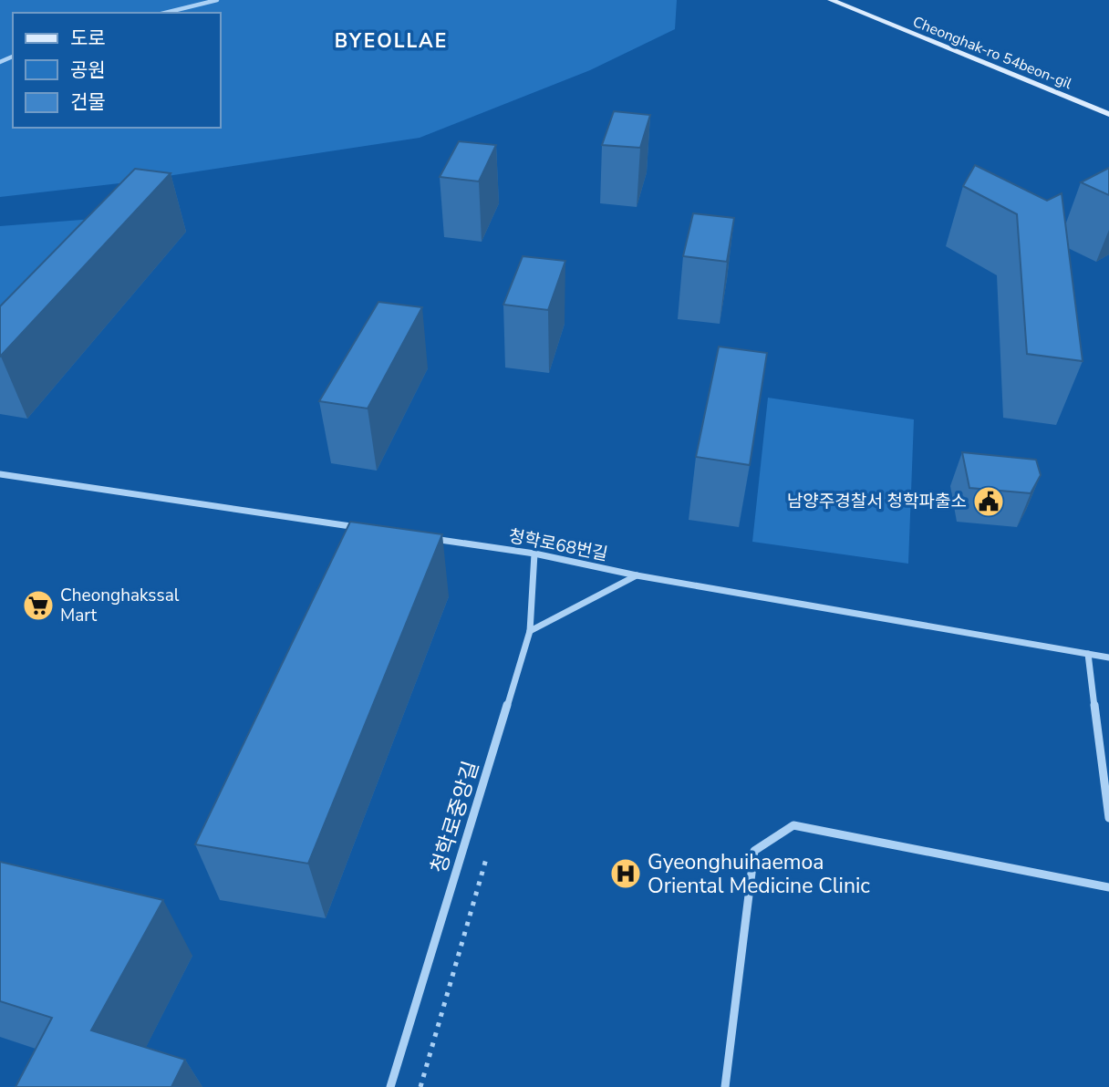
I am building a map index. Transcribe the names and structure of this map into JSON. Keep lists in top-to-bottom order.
{
  "streets": {
    "street": ["Cheonghak-ro 54beon-gil", "청학로68번길", "청학로중앙길"]
  },
  "crossings": [
    ["청학로68번길", "청학로중앙길"]
  ],
  "districts": ["BYEOLLAE"],
  "places": {
    "public building": ["남양주경찰서 청학파출소"],
    "supermarket": ["Cheonghakssal Mart"],
    "hospital": ["Gyeonghuihaemoa Oriental Medicine Clinic"]
  },
  "legend": ["도로", "공원", "건물"]
}
